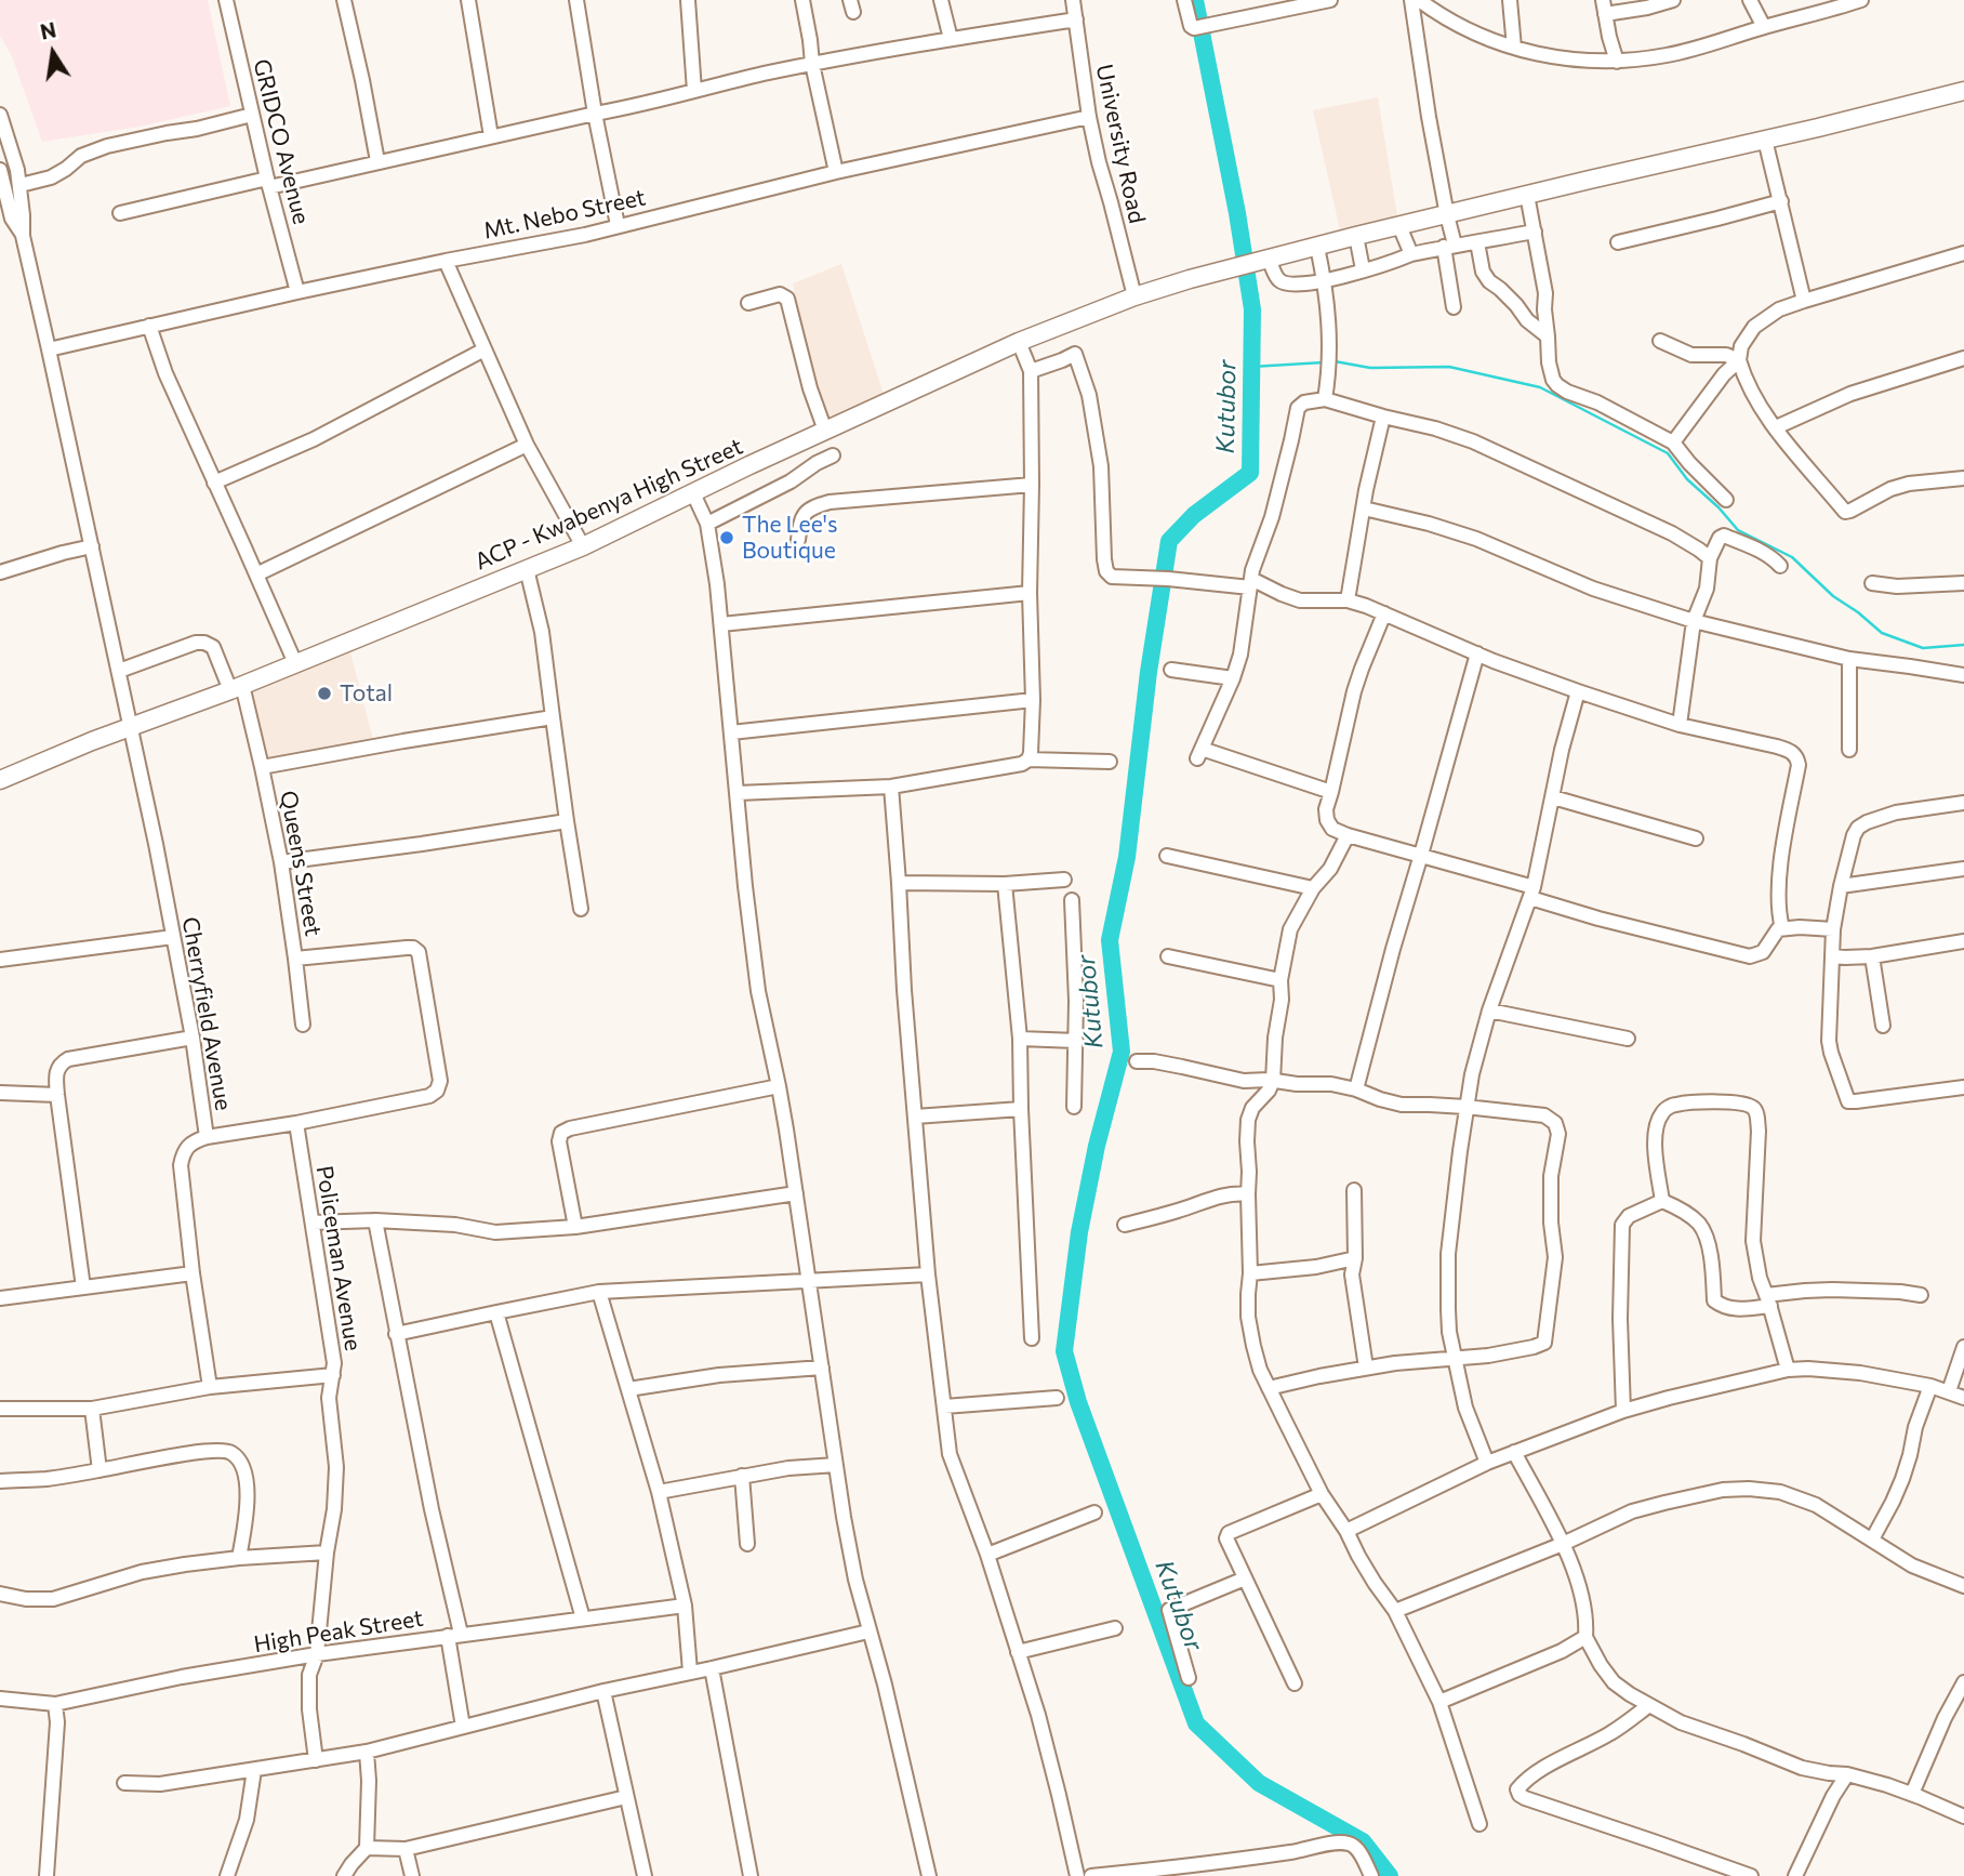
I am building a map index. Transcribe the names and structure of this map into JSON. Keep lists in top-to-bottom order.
{
  "streets": {
    "main road": ["ACP - Kwabenya High Street"],
    "street": [
      "GRIDCO Avenue",
      "University Road",
      "Mt. Nebo Street",
      "Queens Street",
      "Cherryfield Avenue",
      "Policeman Avenue",
      "High Peak Street"
    ]
  },
  "crossings": [
    ["GRIDCO Avenue", "Mt. Nebo Street"],
    ["University Road", "Mt. Nebo Street"],
    ["University Road", "ACP - Kwabenya High Street"],
    ["Mt. Nebo Street", "Cherryfield Avenue"],
    ["ACP - Kwabenya High Street", "Queens Street"],
    ["ACP - Kwabenya High Street", "Cherryfield Avenue"],
    ["Queens Street", "Cherryfield Avenue"],
    ["Queens Street", "Policeman Avenue"],
    ["Policeman Avenue", "High Peak Street"]
  ],
  "water": ["Kutubor"],
  "places": ["The Lee's Boutique", "Total"],
  "north": "top"
}
